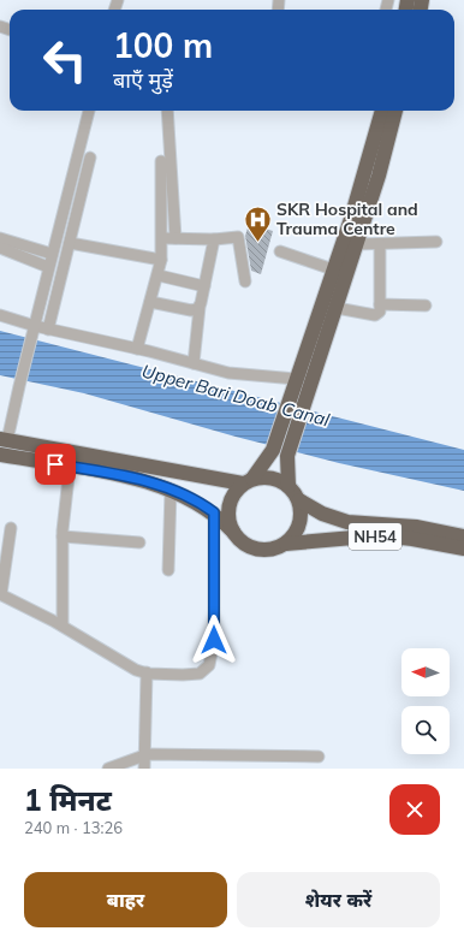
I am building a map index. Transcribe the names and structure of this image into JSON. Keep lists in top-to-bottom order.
{
  "streets": {
    "highway": ["NH54"]
  },
  "water": ["Upper Bari Doab Canal"],
  "places": {
    "hospital": ["SKR Hospital and Trauma Centre"]
  },
  "north": "left",
  "page": {
    "turn": ["100 m", "बाएँ मुड़ें"],
    "heading": ["1 मिनट", "240 m · 13:26"],
    "buttons": ["बाहर", "शेयर करें"]
  }
}
